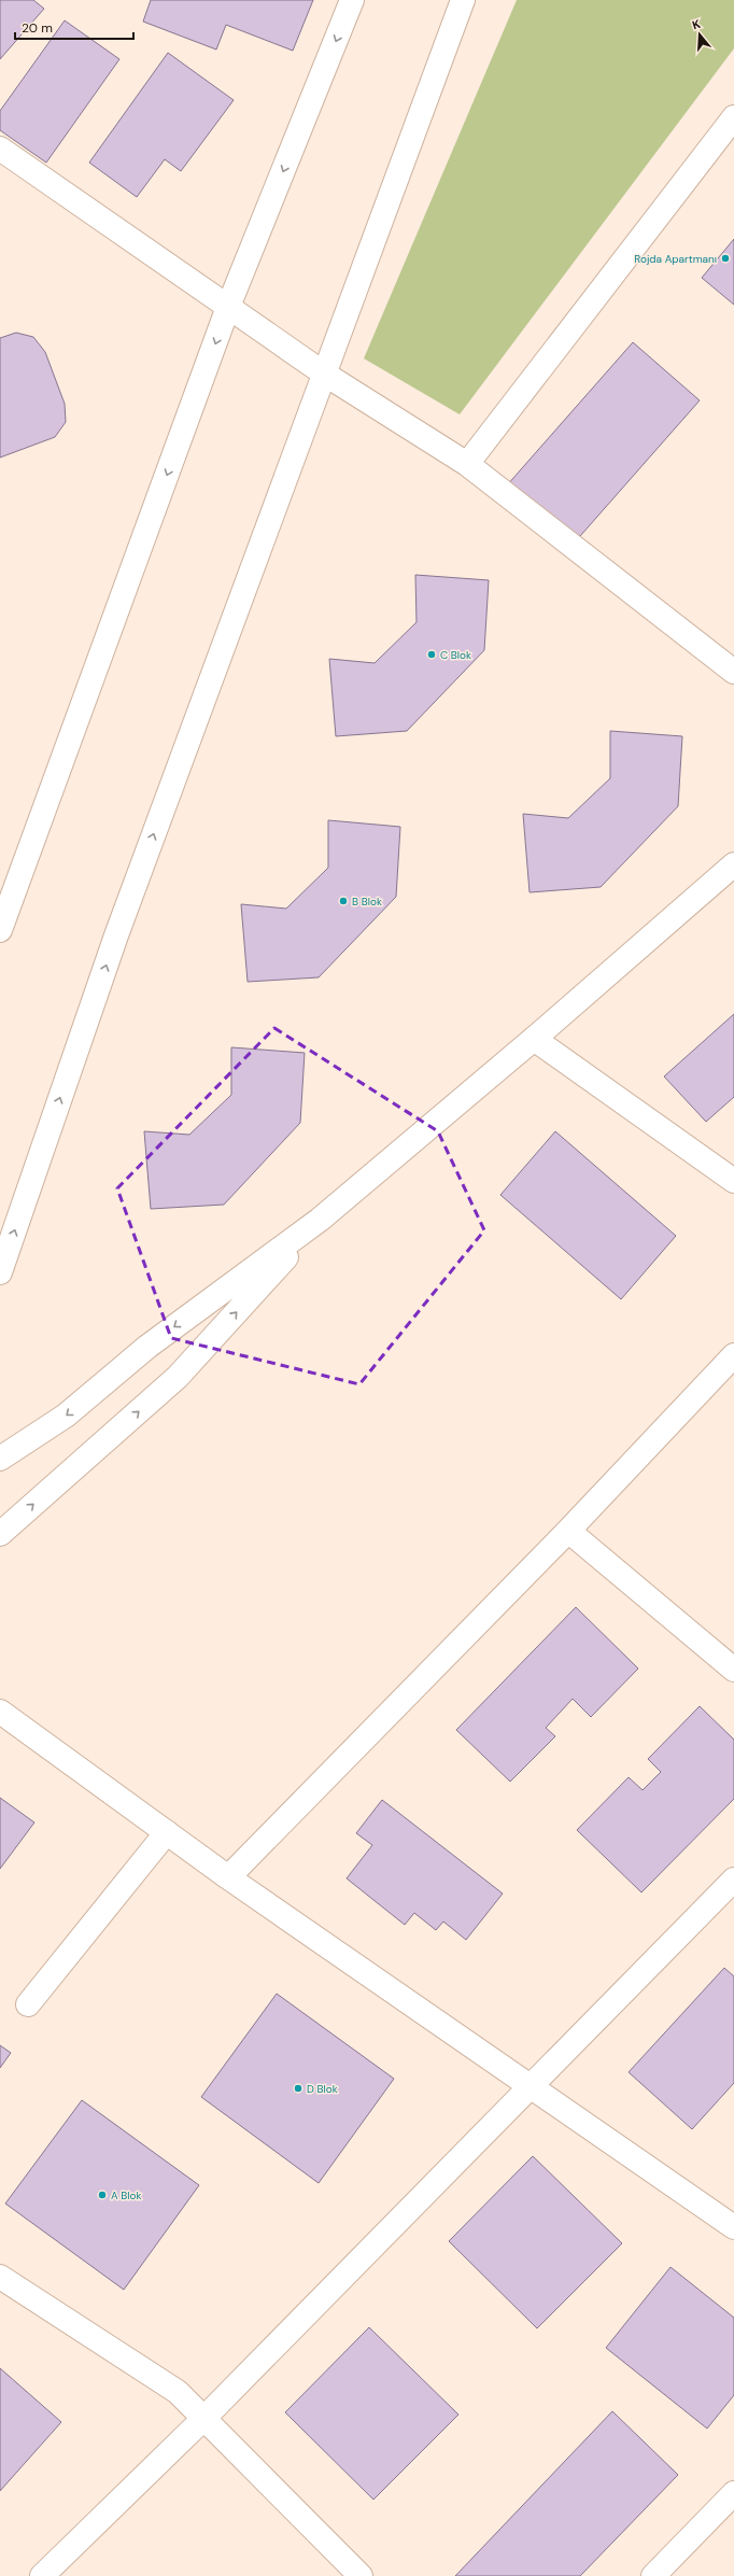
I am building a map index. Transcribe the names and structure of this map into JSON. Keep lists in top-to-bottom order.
{
  "places": [
    "Rojda Apartmanı",
    "C Blok",
    "B Blok",
    "D Blok",
    "A Blok"
  ],
  "scale_bar": "20 m",
  "north": "top"
}
